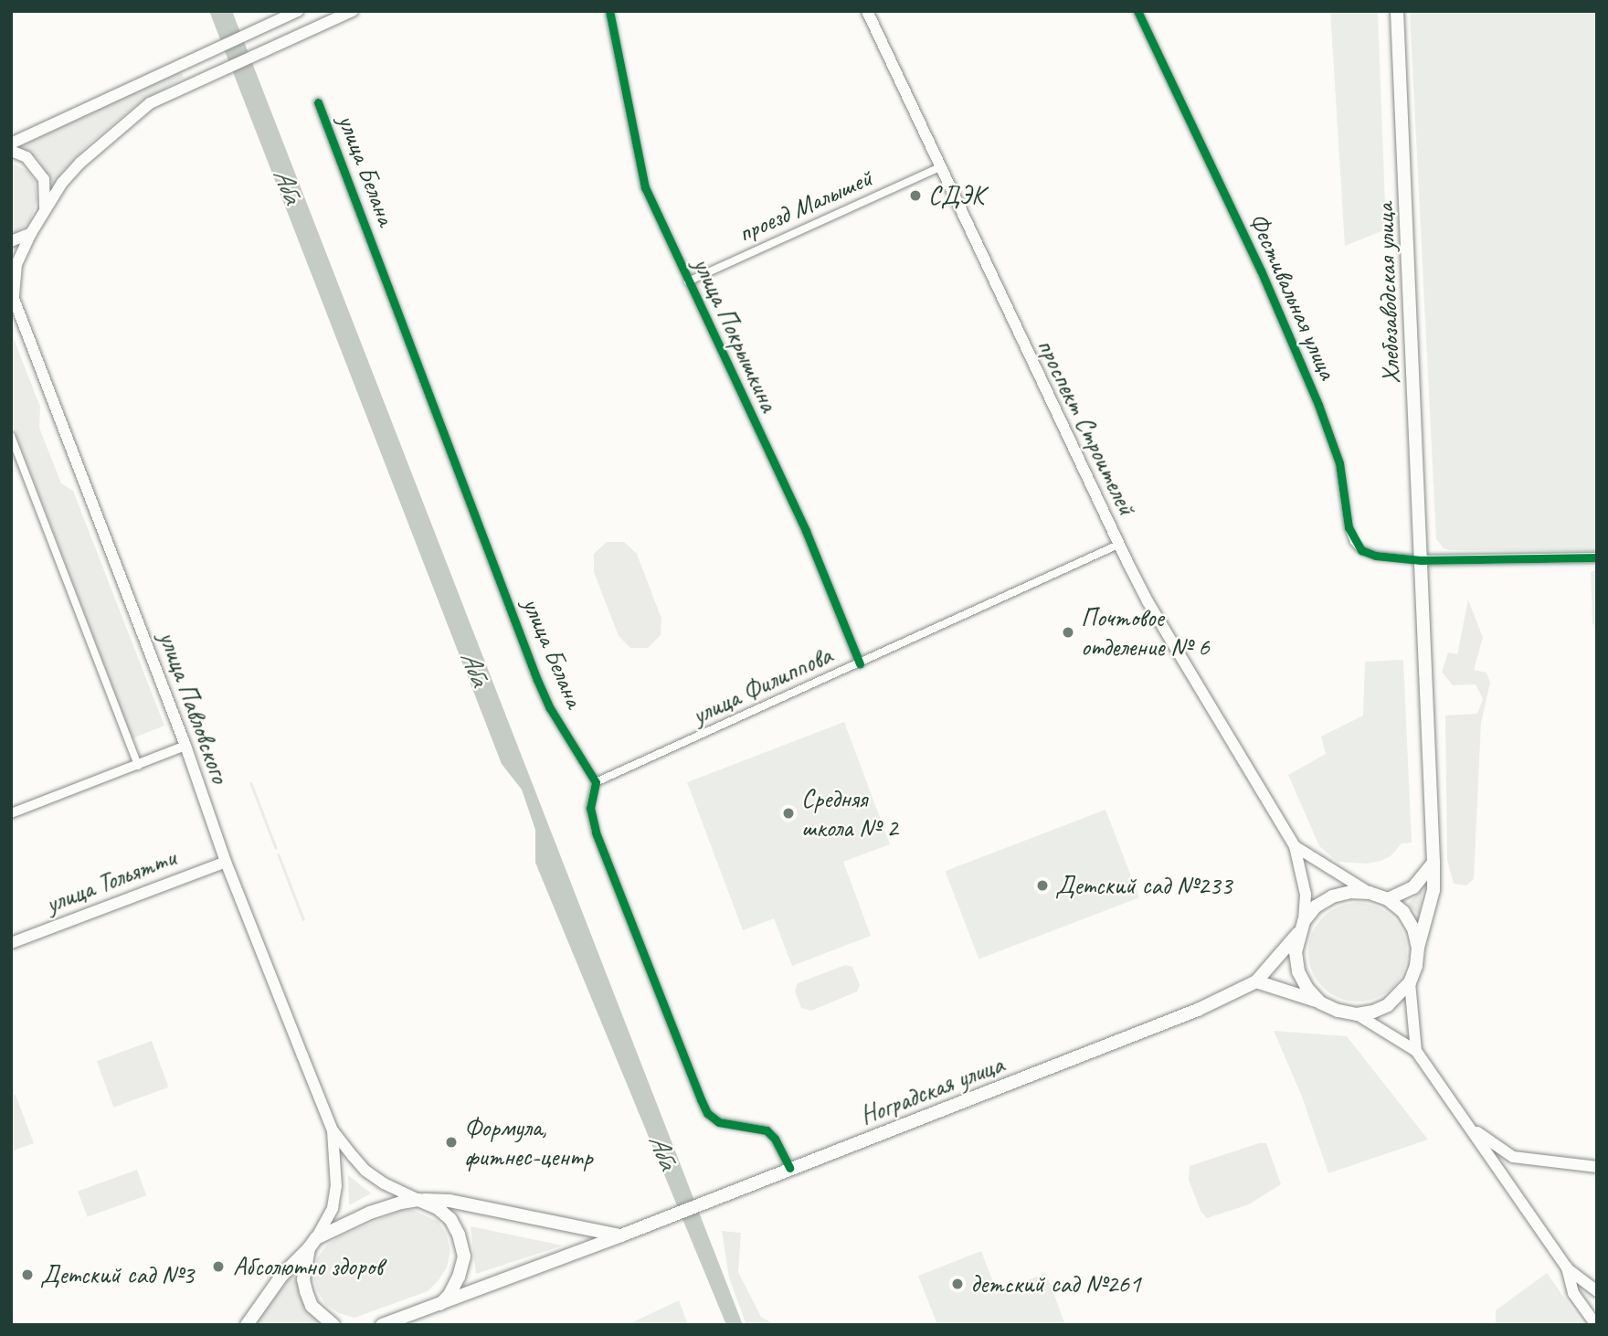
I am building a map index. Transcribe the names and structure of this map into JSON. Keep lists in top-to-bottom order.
{
  "streets": {
    "main road": [
      "Хлебозаводская улица",
      "проспект Строителей",
      "улица Павловского",
      "улица Тольятти",
      "Ноградская улица"
    ],
    "street": [
      "улица Белана",
      "проезд Малышей",
      "Фестивальная улица",
      "улица Покрышкина",
      "улица Филиппова"
    ]
  },
  "crossings": [
    ["улица Белана", "улица Филиппова"],
    ["проезд Малышей", "улица Покрышкина"],
    ["проезд Малышей", "проспект Строителей"],
    ["Хлебозаводская улица", "Фестивальная улица"],
    ["улица Покрышкина", "улица Филиппова"],
    ["проспект Строителей", "улица Филиппова"],
    ["улица Павловского", "улица Тольятти"]
  ],
  "water": ["Аба"],
  "places": [
    "СДЭК",
    "Почтовое отделение № 6",
    "Средняя школа № 2",
    "Детский сад №233",
    "Формула, фитнес-центр",
    "Абсолютно здоров",
    "Детский сад №3",
    "детский сад №261"
  ]
}
